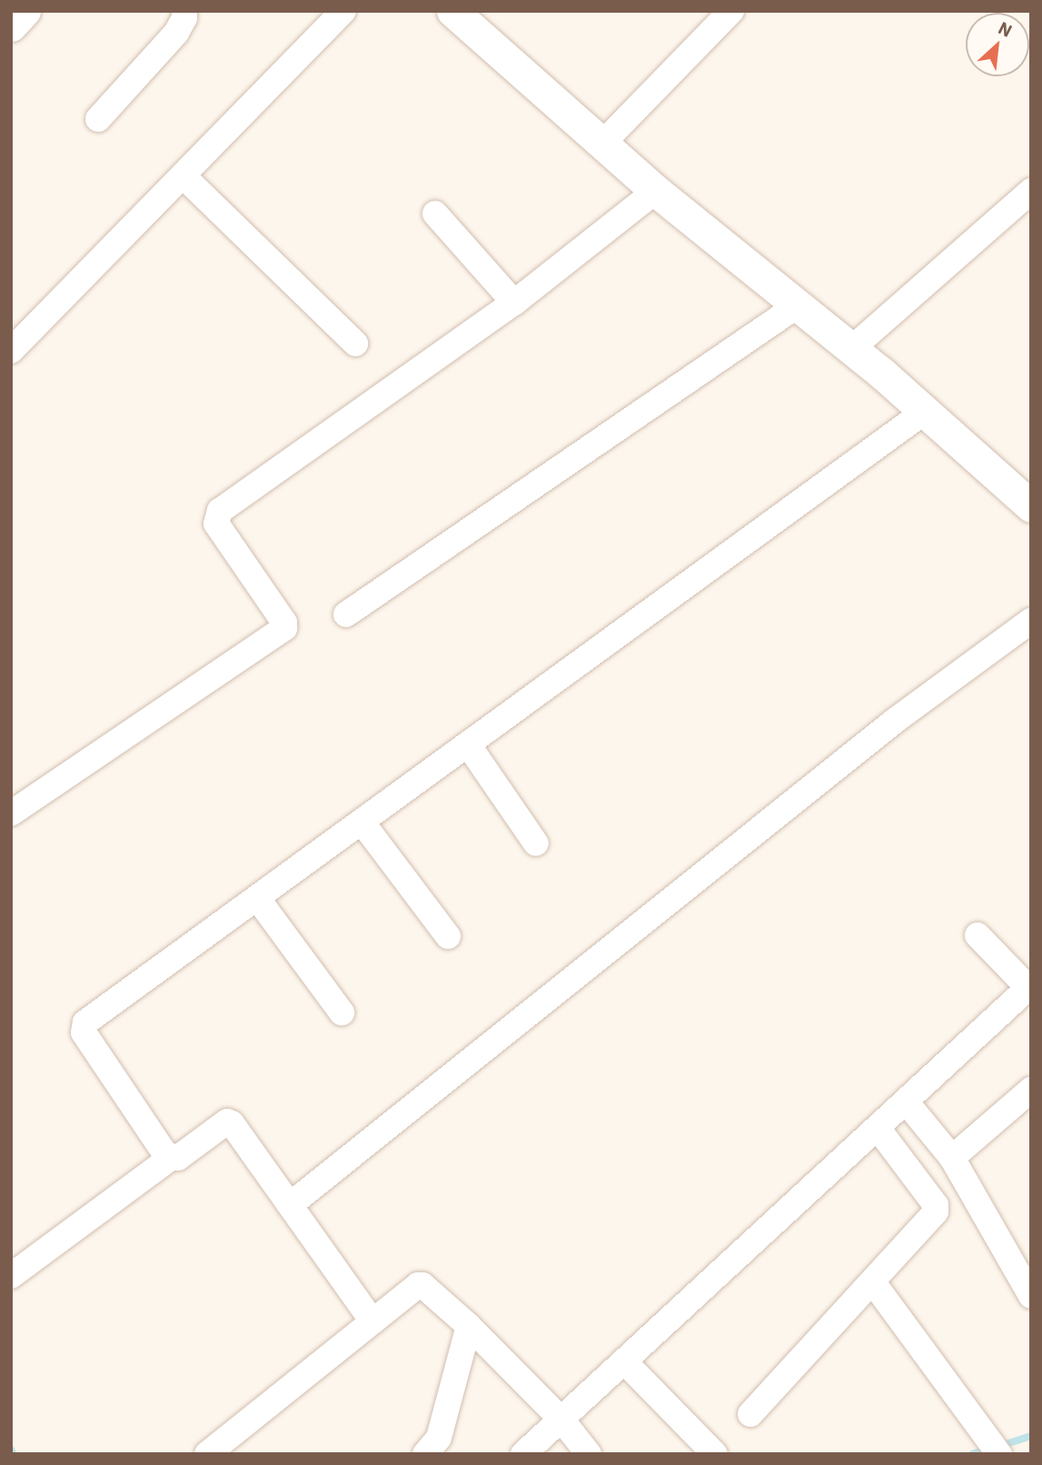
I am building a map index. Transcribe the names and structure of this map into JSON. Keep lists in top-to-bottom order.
{
  "north": "top right"
}
